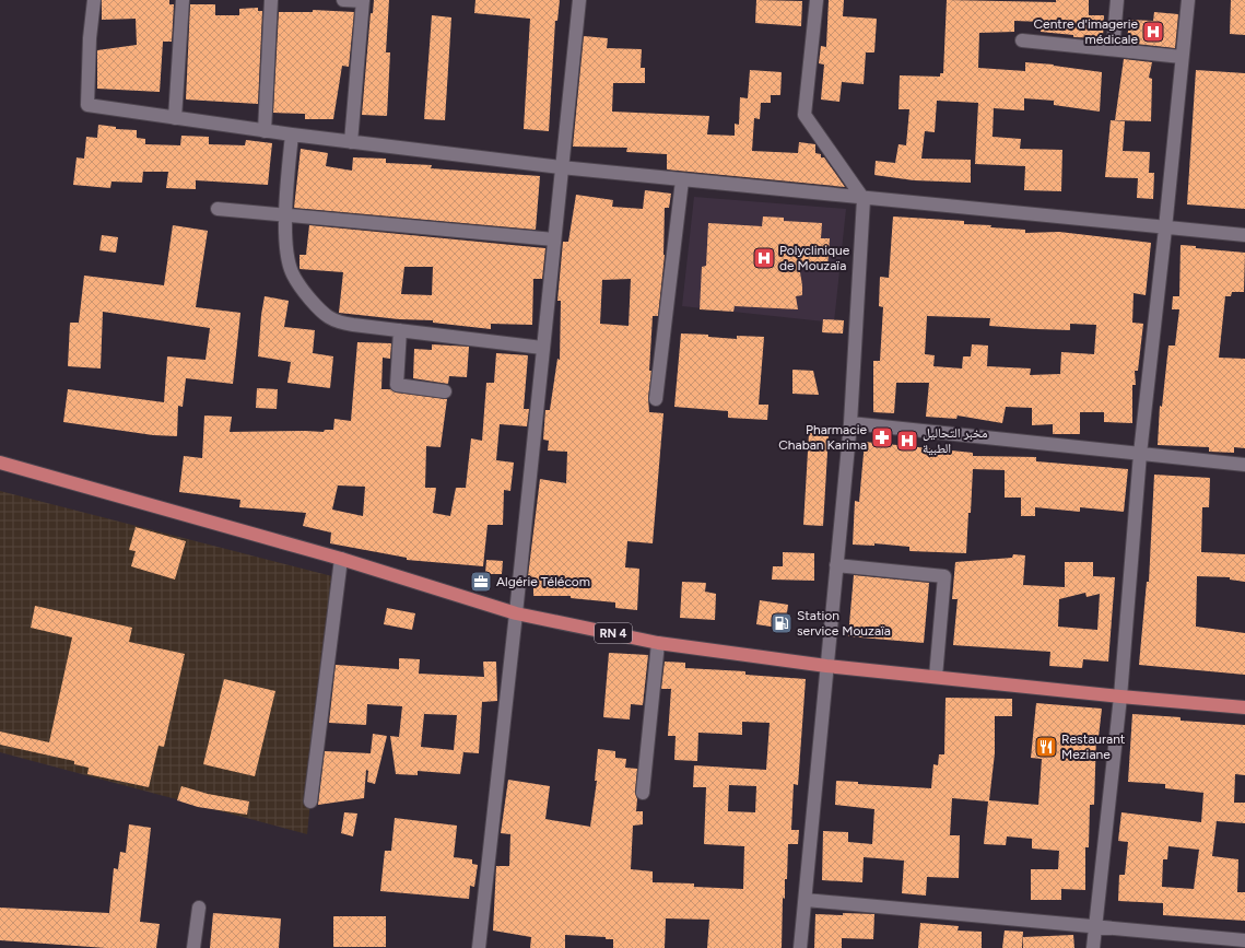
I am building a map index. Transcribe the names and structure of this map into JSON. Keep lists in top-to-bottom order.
{
  "streets": {
    "main road": ["RN 4"]
  },
  "places": {
    "hospital": ["Centre d'imagerie médicale", "Polyclinique de Mouzaïa", "مخبر التحاليل الطبية"],
    "pharmacy": ["Pharmacie Chaban Karima"],
    "office": ["Algérie Télécom"],
    "fuel station": ["Station service Mouzaïa"],
    "restaurant": ["Restaurant Meziane"]
  }
}
